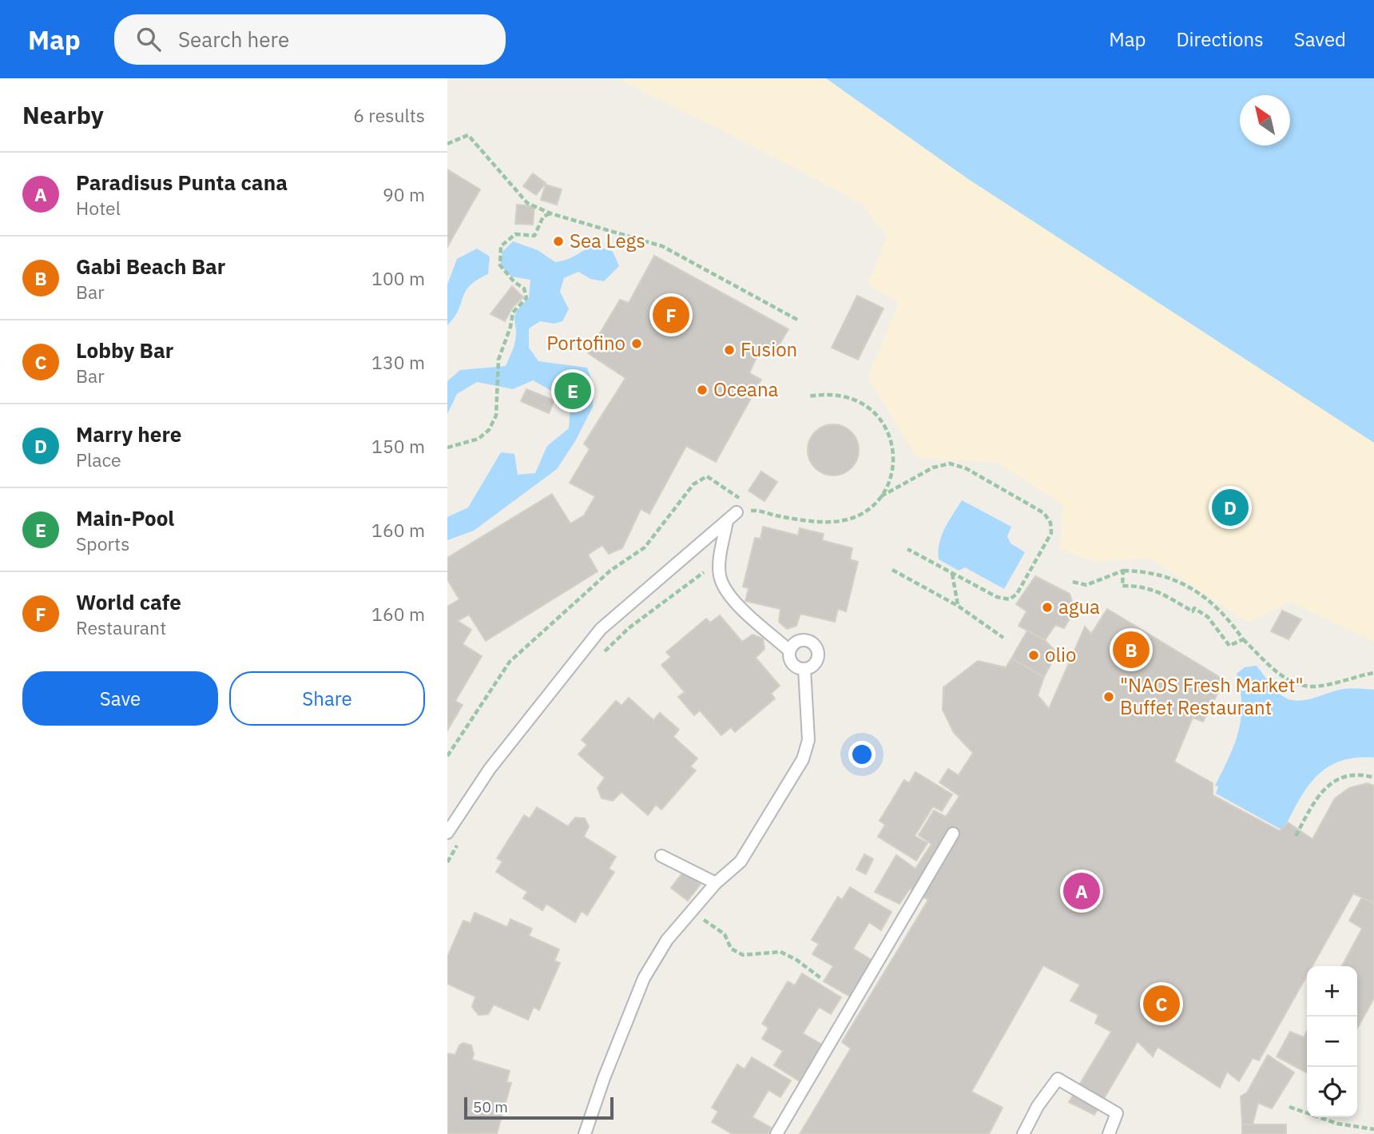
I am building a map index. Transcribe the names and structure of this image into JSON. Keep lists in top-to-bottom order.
{
  "places": [
    "Sea Legs",
    "Portofino",
    "Fusion",
    "Oceana",
    "agua",
    "olio",
    "\"NAOS Fresh Market\" Buffet Restaurant"
  ],
  "scale_bar": "50 m",
  "north": "top left",
  "page": {
    "header": "Map",
    "search": "Search here",
    "nav": ["Map", "Directions", "Saved"],
    "heading": ["Nearby", "6 results"],
    "list": [
      {
        "mark": "A",
        "name": "Paradisus Punta cana",
        "note": "Hotel",
        "value": "90 m"
      },
      {
        "mark": "B",
        "name": "Gabi Beach Bar",
        "note": "Bar",
        "value": "100 m"
      },
      {
        "mark": "C",
        "name": "Lobby Bar",
        "note": "Bar",
        "value": "130 m"
      },
      {
        "mark": "D",
        "name": "Marry here",
        "note": "Place",
        "value": "150 m"
      },
      {
        "mark": "E",
        "name": "Main-Pool",
        "note": "Sports",
        "value": "160 m"
      },
      {
        "mark": "F",
        "name": "World cafe",
        "note": "Restaurant",
        "value": "160 m"
      }
    ],
    "pins": [
      "F",
      "E",
      "D",
      "B",
      "A",
      "C"
    ],
    "buttons": ["Save", "Share"],
    "map_buttons": ["+", "−"],
    "scale": "50 m"
  }
}
